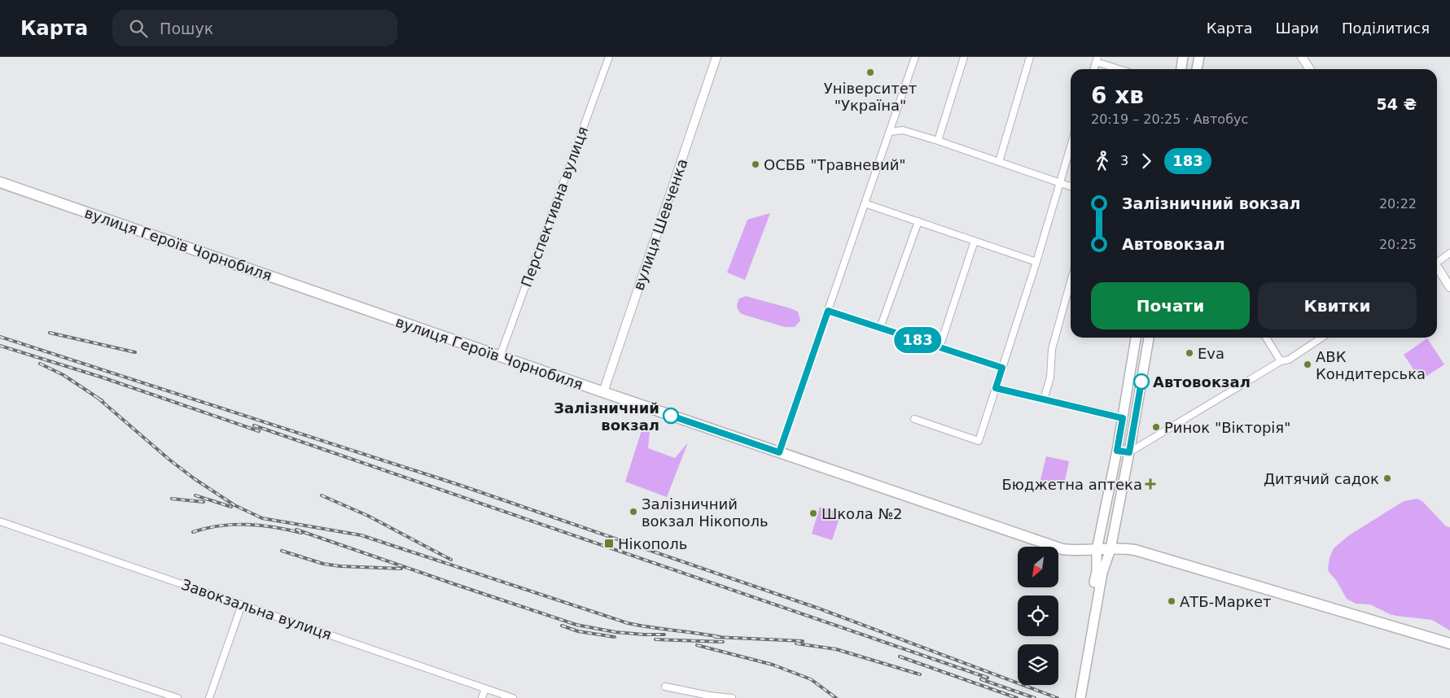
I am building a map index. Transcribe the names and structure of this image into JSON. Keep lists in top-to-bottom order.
{
  "streets": {
    "main road": ["вулиця Героїв Чорнобиля"],
    "street": ["Перспективна вулиця", "вулиця Шевченка", "Завокзальна вулиця"]
  },
  "crossings": [
    ["Перспективна вулиця", "вулиця Героїв Чорнобиля"],
    ["вулиця Шевченка", "вулиця Героїв Чорнобиля"]
  ],
  "places": {
    "other": [
      "Університет \"Україна\"",
      "ОСББ \"Травневий\"",
      "Eva",
      "АВК Кондитерська",
      "Автовокзал",
      "Залізничний вокзал",
      "Ринок \"Вікторія\"",
      "Дитячий садок",
      "Залізничний вокзал Нікополь",
      "Школа №2",
      "АТБ-Маркет"
    ],
    "health": ["Бюджетна аптека"],
    "transit": ["Нікополь"]
  },
  "lines": ["bus line 183"],
  "north": "bottom left",
  "page": {
    "header": "Карта",
    "search": "Пошук",
    "nav": ["Карта", "Шари", "Поділитися"],
    "on_map": "183",
    "heading": ["6 хв", "20:19 – 20:25 · Автобус", "54 ₴"],
    "legs": ["3", "183"],
    "list": [
      {
        "name": "Залізничний вокзал",
        "value": "20:22"
      },
      {
        "name": "Автовокзал",
        "value": "20:25"
      }
    ],
    "buttons": ["Почати", "Квитки"]
  }
}
